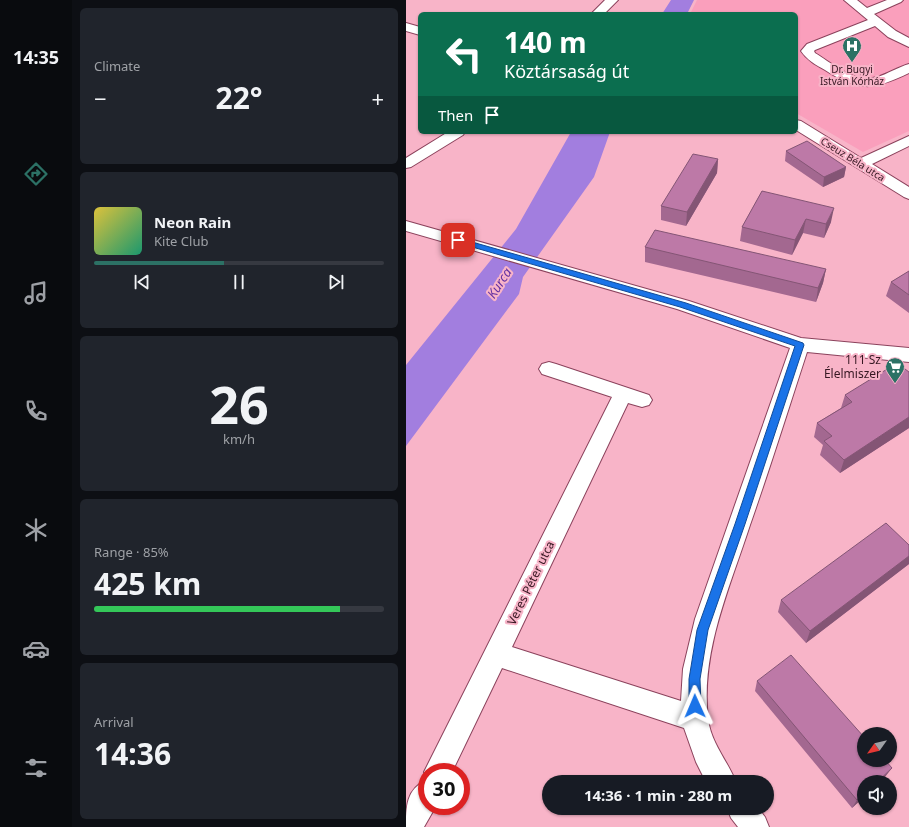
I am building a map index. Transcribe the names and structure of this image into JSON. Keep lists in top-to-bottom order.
{
  "streets": {
    "street": ["Cseuz Béla utca", "Veres Péter utca"]
  },
  "water": ["Kurca"],
  "places": {
    "hospital": ["Dr. Bugyi István Kórház"],
    "supermarket": ["111 Sz Élelmiszer"]
  },
  "north": "bottom left",
  "page": {
    "tabs": "14:35",
    "tile": [
      "Climate",
      ["26", "km/h"],
      ["Range · 85%", "425 km"],
      ["Arrival", "14:36"]
    ],
    "turn": ["140 m", "Köztársaság út"],
    "heat": ["−", "22°", "+"],
    "then": "Then",
    "song": ["Neon Rain", "Kite Club"],
    "limit": "30",
    "trip": "14:36 · 1 min · 280 m"
  }
}
